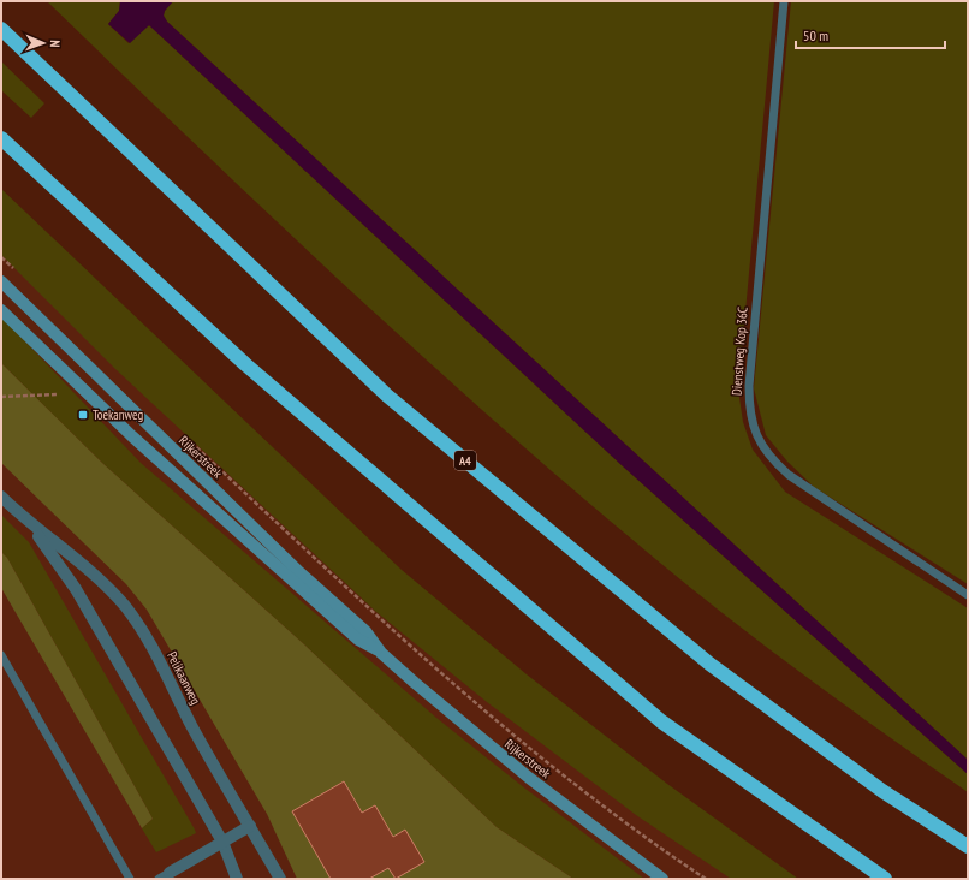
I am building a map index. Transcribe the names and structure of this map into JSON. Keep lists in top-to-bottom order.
{
  "streets": {
    "highway": ["A4"],
    "street": ["Rijkerstreek", "Pelikaanweg"],
    "lane": ["Dienstweg Kop 36C"]
  },
  "places": {
    "transit": ["Toekanweg"]
  },
  "scale_bar": "50 m",
  "north": "right"
}
